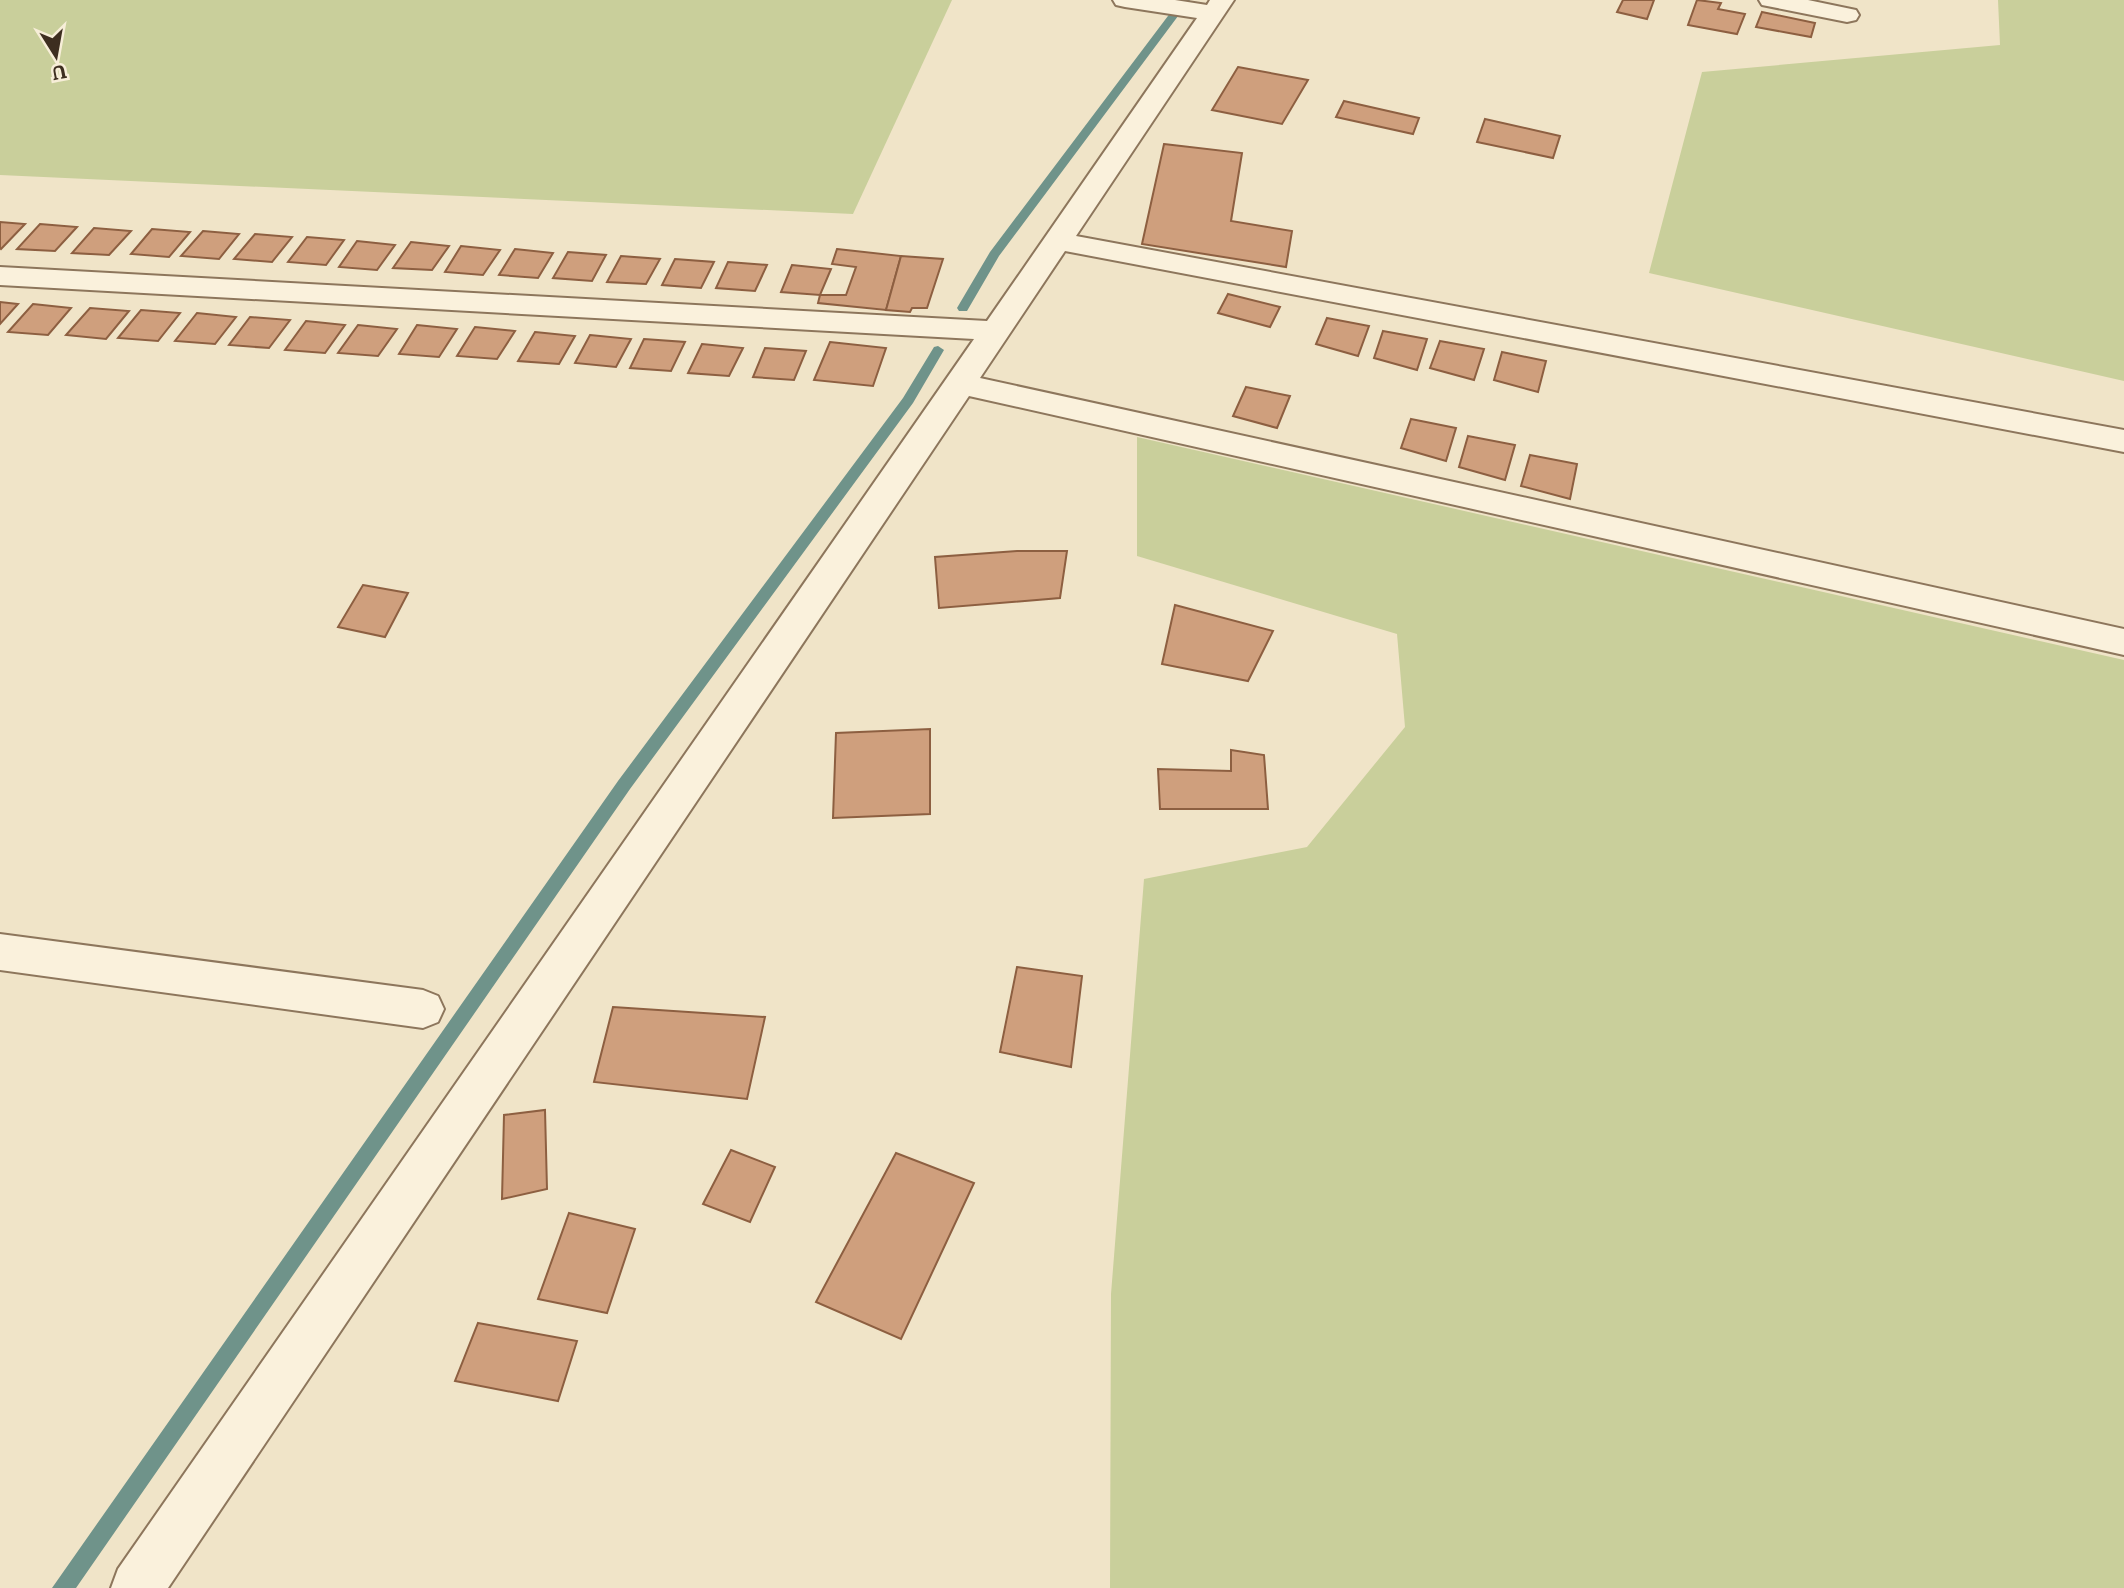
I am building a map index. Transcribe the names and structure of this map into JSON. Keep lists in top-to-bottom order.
{
  "north": "bottom"
}
